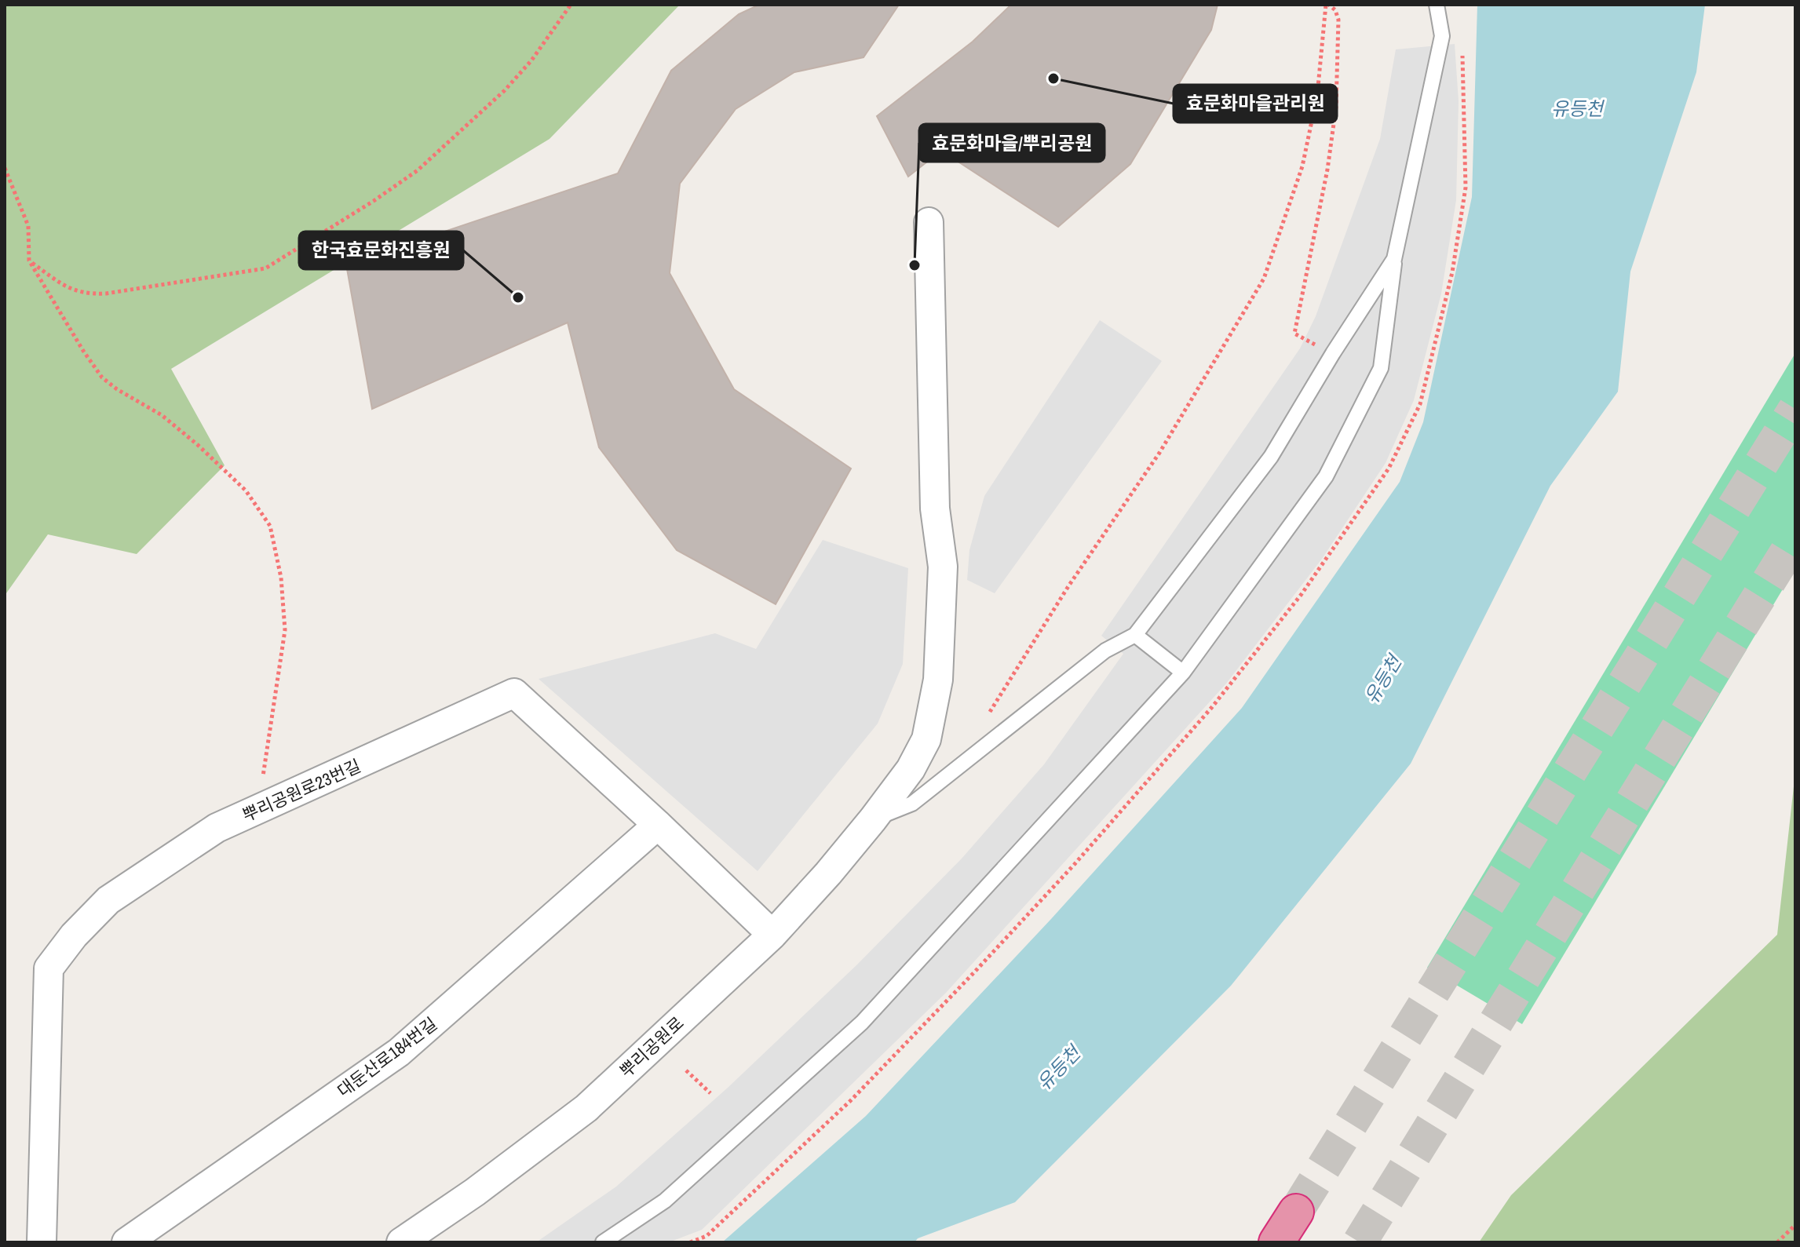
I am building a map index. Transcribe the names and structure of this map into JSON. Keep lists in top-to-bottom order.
{
  "streets": {
    "street": ["뿌리공원로23번길", "뿌리공원로", "대둔산로184번길"]
  },
  "crossings": [
    ["뿌리공원로23번길", "뿌리공원로"],
    ["뿌리공원로23번길", "대둔산로184번길"]
  ],
  "water": ["유등천"],
  "places": ["효문화마을관리원", "효문화마을/뿌리공원", "한국효문화진흥원"]
}
